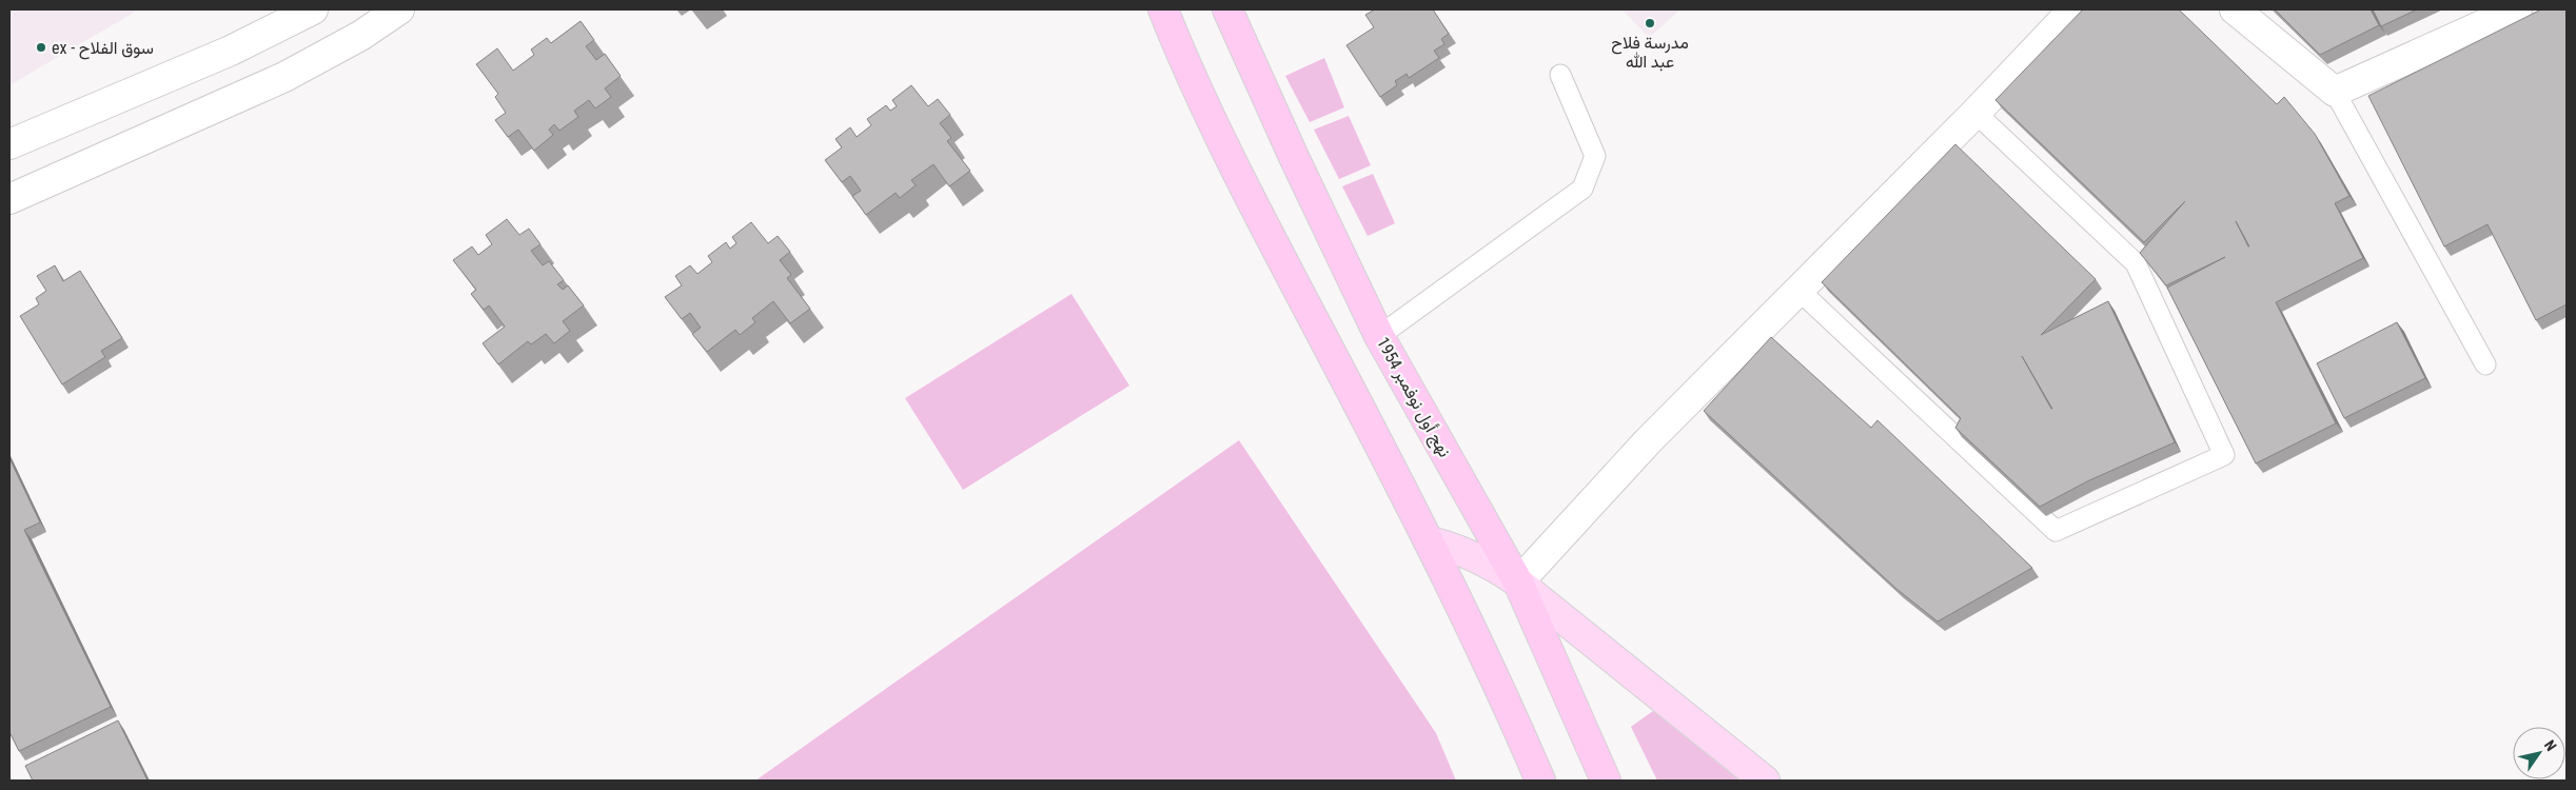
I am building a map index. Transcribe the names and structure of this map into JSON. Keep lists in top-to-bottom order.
{
  "streets": {
    "highway": ["نهج أول نوفمبر 1954"]
  },
  "places": ["مدرسة فلاح عبد الله", "ex - سوق الفلاح"],
  "north": "top right"
}
